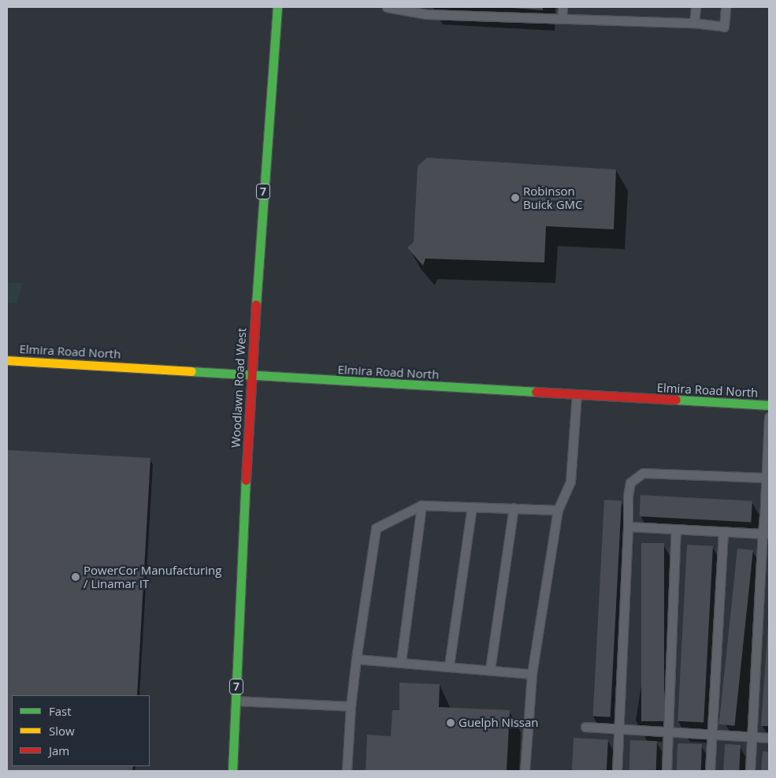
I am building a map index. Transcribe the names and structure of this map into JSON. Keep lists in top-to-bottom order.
{
  "streets": {
    "main road": ["7", "Elmira Road North", "Woodlawn Road West"]
  },
  "crossings": [
    ["Elmira Road North", "Woodlawn Road West"]
  ],
  "places": ["Robinson Buick GMC", "PowerCor Manufacturing / Linamar IT", "Guelph Nissan"],
  "legend": ["Fast", "Slow", "Jam"]
}
